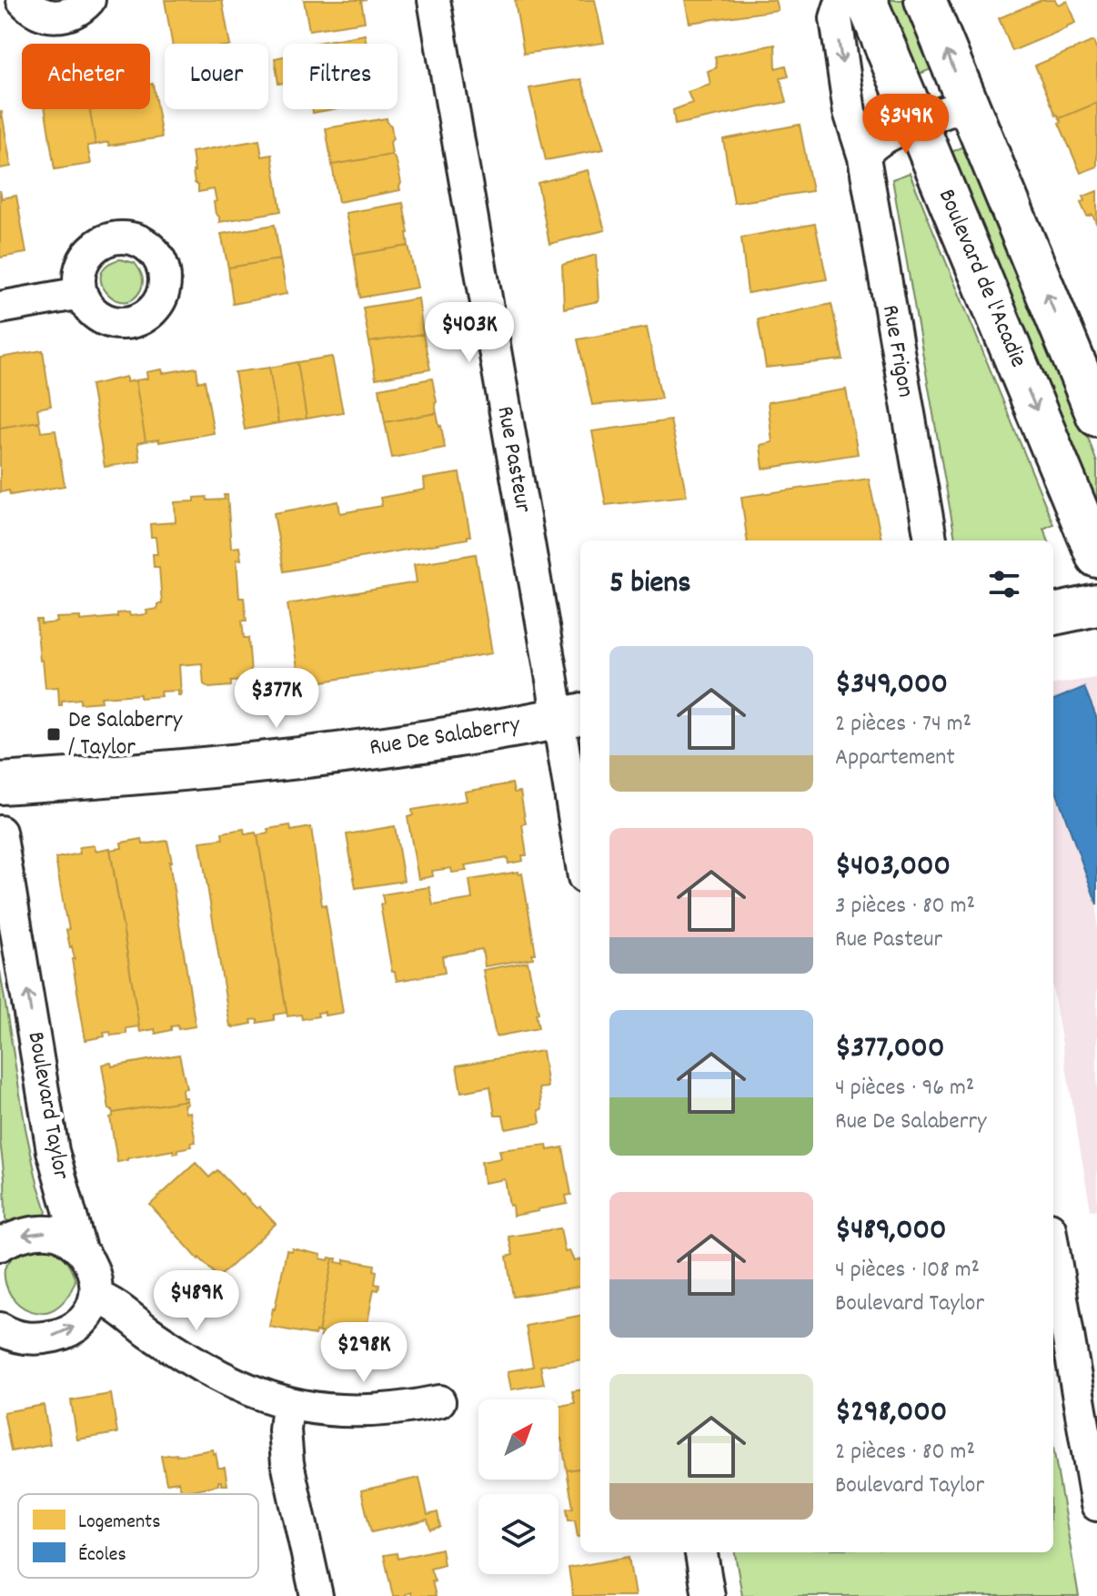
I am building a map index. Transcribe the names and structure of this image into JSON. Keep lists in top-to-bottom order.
{
  "streets": {
    "main road": ["Boulevard de l'Acadie", "Rue De Salaberry"],
    "street": ["Rue Frigon", "Rue Pasteur", "Boulevard Taylor"]
  },
  "crossings": [
    ["Rue Pasteur", "Rue De Salaberry"]
  ],
  "one_way": ["Boulevard Taylor"],
  "places": {
    "transit": ["De Salaberry / Taylor"]
  },
  "legend": ["Logements", "Écoles"],
  "north": "top right",
  "page": {
    "chip": ["Acheter", "Louer", "Filtres"],
    "price": [
      "$349K",
      "$403K",
      "$377K",
      "$489K",
      "$298K"
    ],
    "heading": "5 biens",
    "list": [
      {
        "name": "$349,000",
        "note": "2 pièces · 74 m² · Appartement"
      },
      {
        "name": "$403,000",
        "note": "3 pièces · 80 m² · Rue Pasteur"
      },
      {
        "name": "$377,000",
        "note": "4 pièces · 96 m² · Rue De Salaberry"
      },
      {
        "name": "$489,000",
        "note": "4 pièces · 108 m² · Boulevard Taylor"
      },
      {
        "name": "$298,000",
        "note": "2 pièces · 80 m² · Boulevard Taylor"
      }
    ]
  }
}
